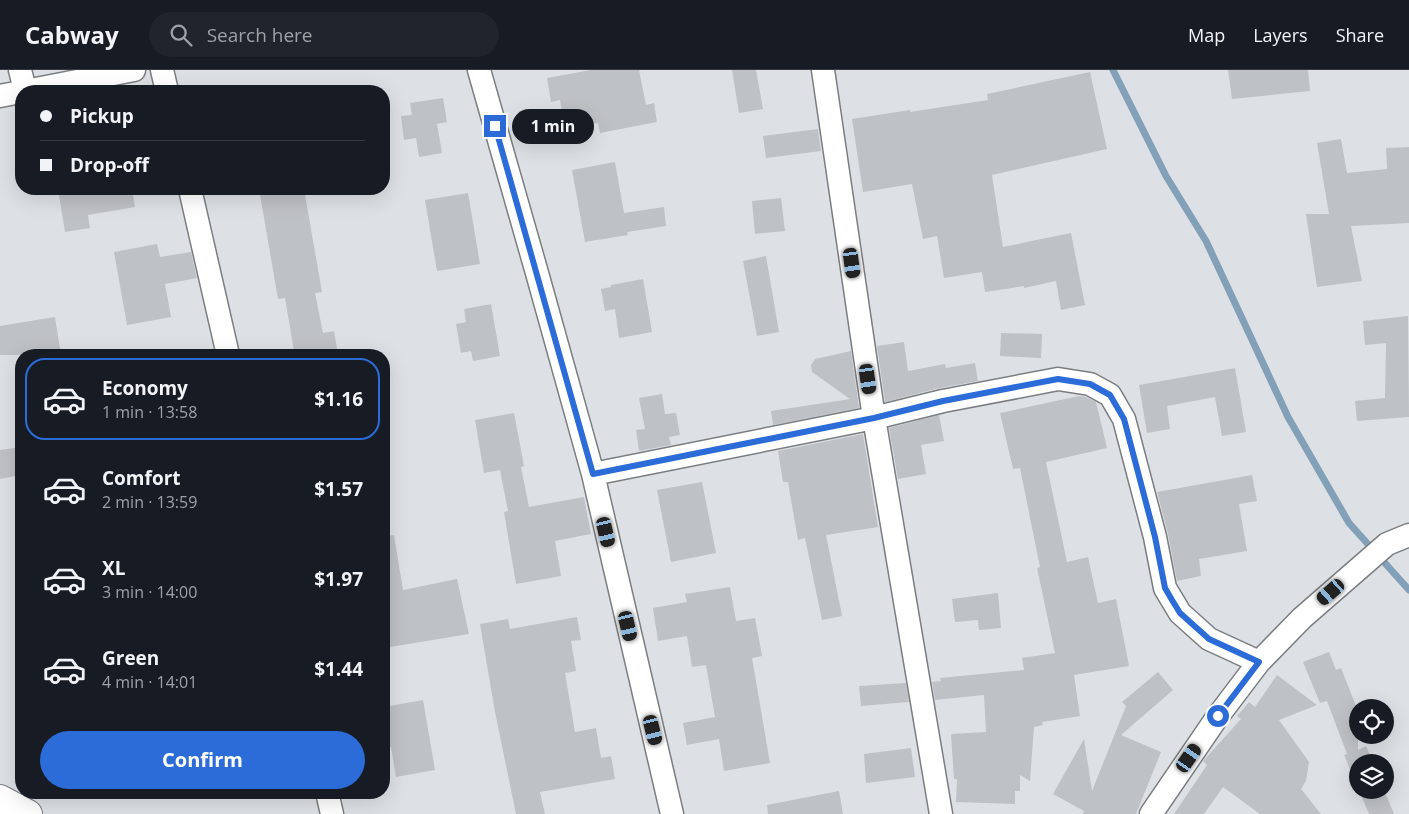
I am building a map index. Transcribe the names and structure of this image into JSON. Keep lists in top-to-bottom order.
{
  "page": {
    "header": "Cabway",
    "search": "Search here",
    "nav": ["Map", "Layers", "Share"],
    "banner": ["Pickup", "Drop-off"],
    "bubble": "1 min",
    "list": [
      {
        "name": "Economy",
        "note": "1 min · 13:58",
        "value": "$1.16"
      },
      {
        "name": "Comfort",
        "note": "2 min · 13:59",
        "value": "$1.57"
      },
      {
        "name": "XL",
        "note": "3 min · 14:00",
        "value": "$1.97"
      },
      {
        "name": "Green",
        "note": "4 min · 14:01",
        "value": "$1.44"
      }
    ],
    "buttons": "Confirm"
  }
}
